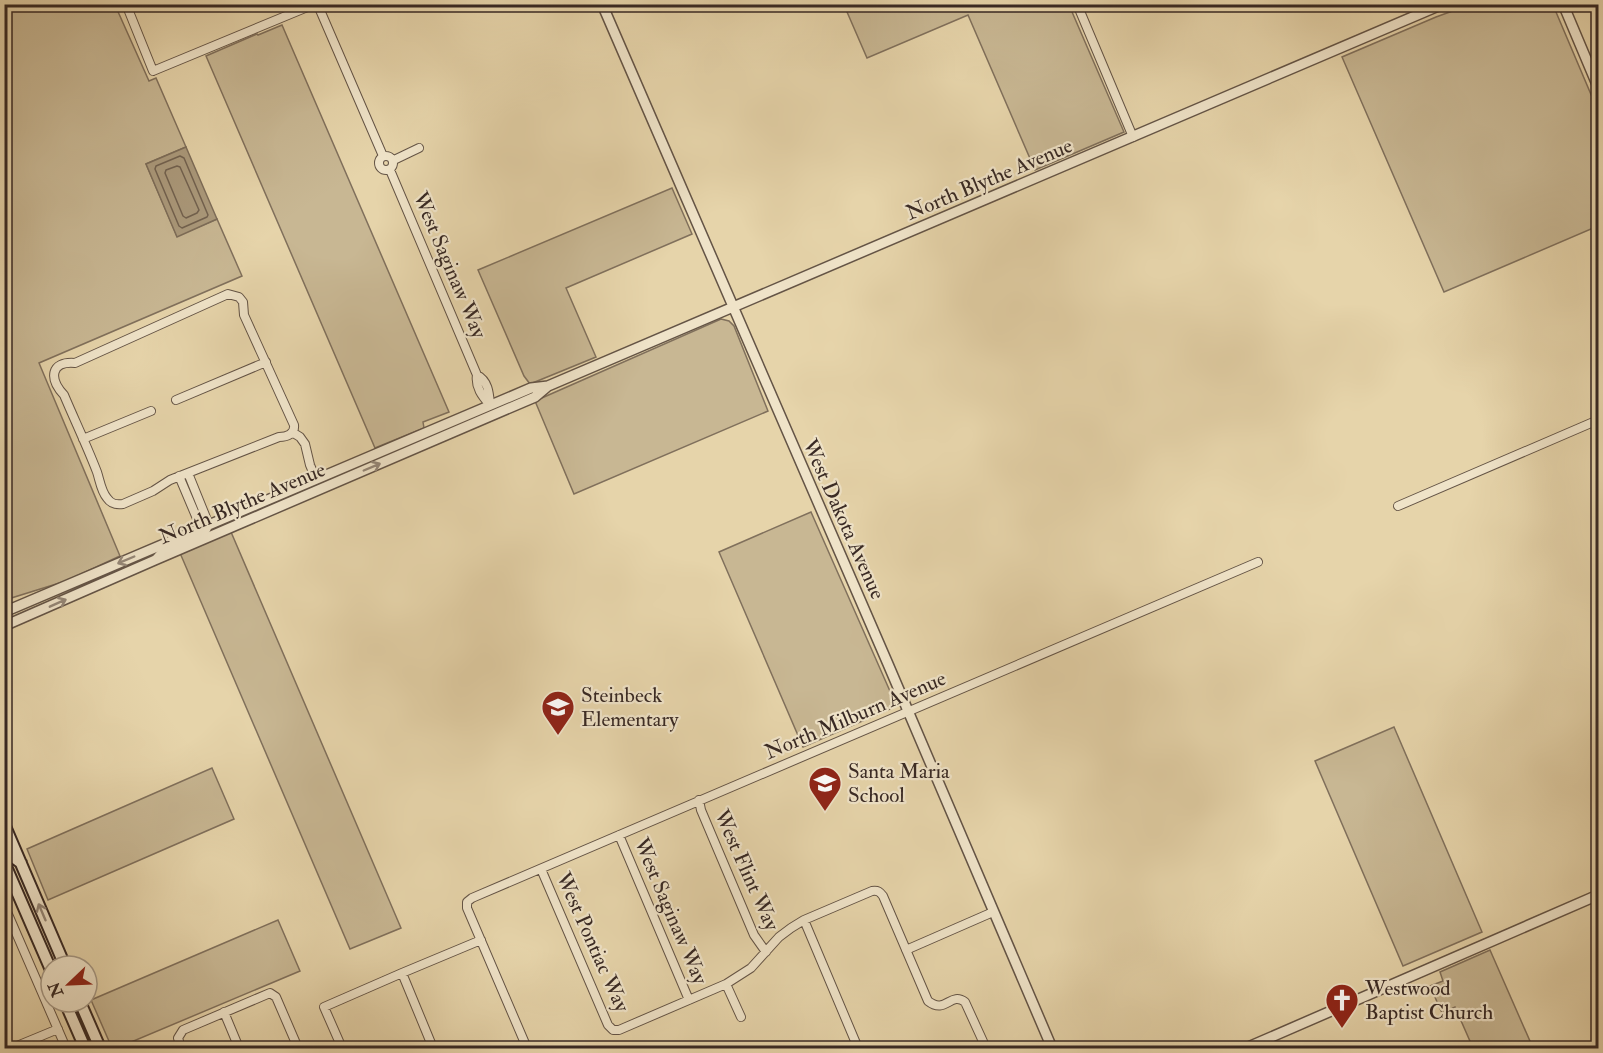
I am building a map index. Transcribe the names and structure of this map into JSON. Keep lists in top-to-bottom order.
{
  "streets": {
    "street": [
      "North Blythe Avenue",
      "West Saginaw Way",
      "West Dakota Avenue",
      "North Milburn Avenue",
      "West Flint Way",
      "West Pontiac Way"
    ]
  },
  "crossings": [
    ["North Blythe Avenue", "West Saginaw Way"],
    ["North Blythe Avenue", "West Dakota Avenue"],
    ["West Saginaw Way", "North Milburn Avenue"],
    ["West Saginaw Way", "West Pontiac Way"],
    ["West Dakota Avenue", "North Milburn Avenue"],
    ["North Milburn Avenue", "West Flint Way"],
    ["North Milburn Avenue", "West Pontiac Way"]
  ],
  "places": {
    "school or university": ["Steinbeck Elementary", "Santa Maria School"],
    "church": ["Westwood Baptist Church"]
  },
  "north": "bottom left"
}
